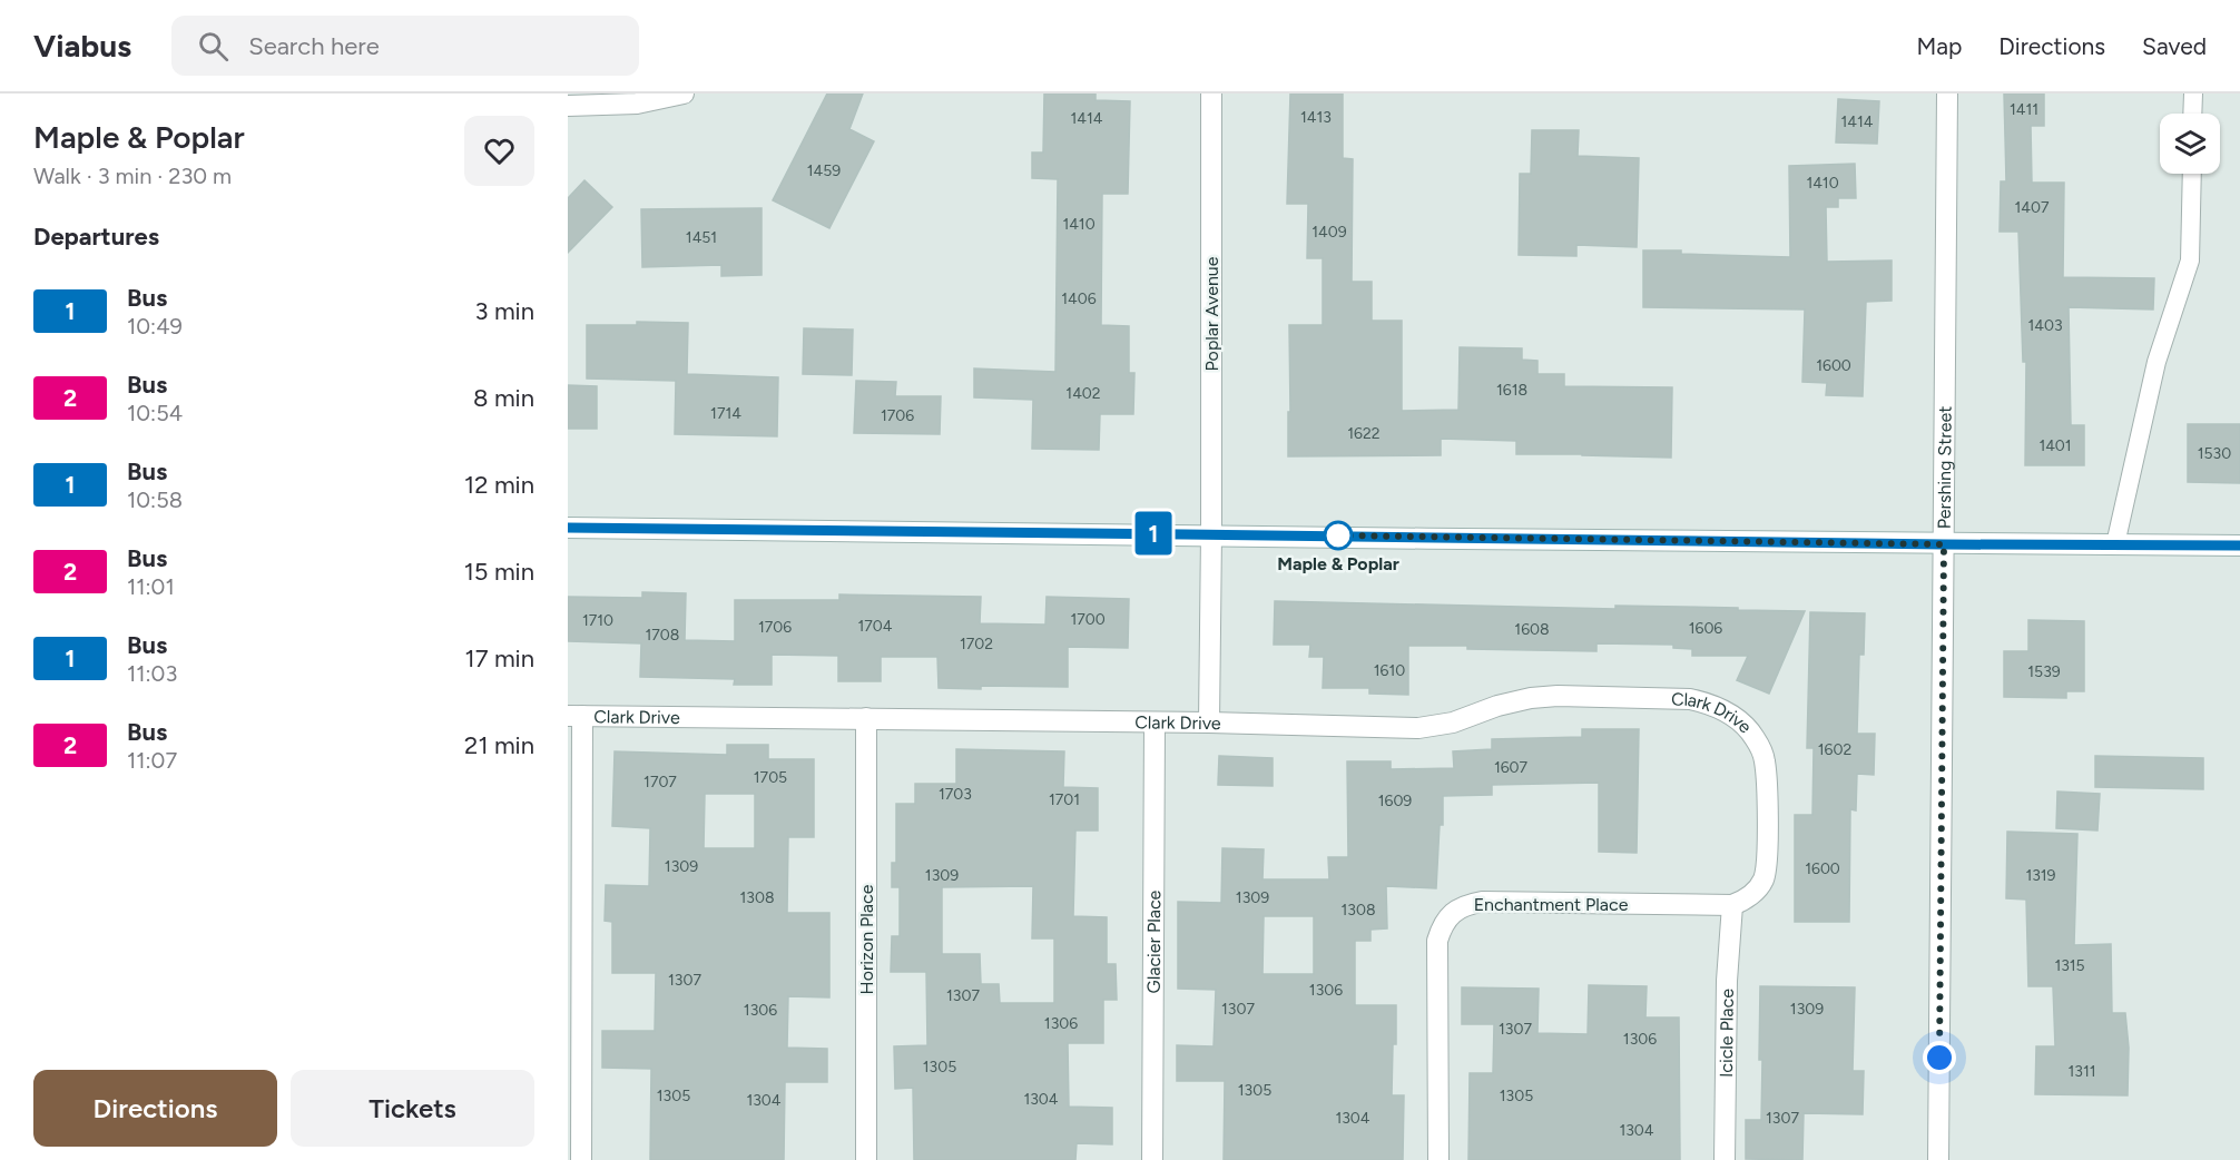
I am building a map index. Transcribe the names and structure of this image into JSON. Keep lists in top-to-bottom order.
{
  "streets": {
    "street": [
      "Poplar Avenue",
      "Pershing Street",
      "Clark Drive",
      "Enchantment Place",
      "Horizon Place",
      "Glacier Place",
      "Icicle Place"
    ]
  },
  "crossings": [
    ["Clark Drive", "Enchantment Place"],
    ["Clark Drive", "Horizon Place"],
    ["Clark Drive", "Glacier Place"],
    ["Clark Drive", "Icicle Place"],
    ["Enchantment Place", "Icicle Place"]
  ],
  "places": ["Maple & Poplar"],
  "lines": ["bus line 1"],
  "house_numbers": [
    "1411",
    "1413",
    "1414",
    "1414",
    "1459",
    "1410",
    "1407",
    "1410",
    "1409",
    "1451",
    "1406",
    "1403",
    "1600",
    "1618",
    "1402",
    "1714",
    "1706",
    "1622",
    "1401",
    "1530",
    "1700",
    "1710",
    "1704",
    "1706",
    "1606",
    "1608",
    "1708",
    "1702",
    "1610",
    "1539",
    "1602",
    "1607",
    "1705",
    "1707",
    "1703",
    "1701",
    "1609",
    "1309",
    "1600",
    "1309",
    "1319",
    "1308",
    "1309",
    "1308",
    "1315",
    "1307",
    "1306",
    "1307",
    "1307",
    "1309",
    "1306",
    "1306",
    "1307",
    "1306",
    "1305",
    "1311",
    "1305",
    "1305",
    "1305",
    "1304",
    "1304",
    "1304",
    "1307",
    "1304"
  ],
  "page": {
    "header": "Viabus",
    "search": "Search here",
    "nav": ["Map", "Directions", "Saved"],
    "heading": [
      ["Maple & Poplar", "Walk · 3 min · 230 m"],
      "Departures"
    ],
    "on_map": "1",
    "list": [
      {
        "mark": "1",
        "name": "Bus",
        "note": "10:49",
        "value": "3 min"
      },
      {
        "mark": "2",
        "name": "Bus",
        "note": "10:54",
        "value": "8 min"
      },
      {
        "mark": "1",
        "name": "Bus",
        "note": "10:58",
        "value": "12 min"
      },
      {
        "mark": "2",
        "name": "Bus",
        "note": "11:01",
        "value": "15 min"
      },
      {
        "mark": "1",
        "name": "Bus",
        "note": "11:03",
        "value": "17 min"
      },
      {
        "mark": "2",
        "name": "Bus",
        "note": "11:07",
        "value": "21 min"
      }
    ],
    "buttons": ["Directions", "Tickets"]
  }
}
